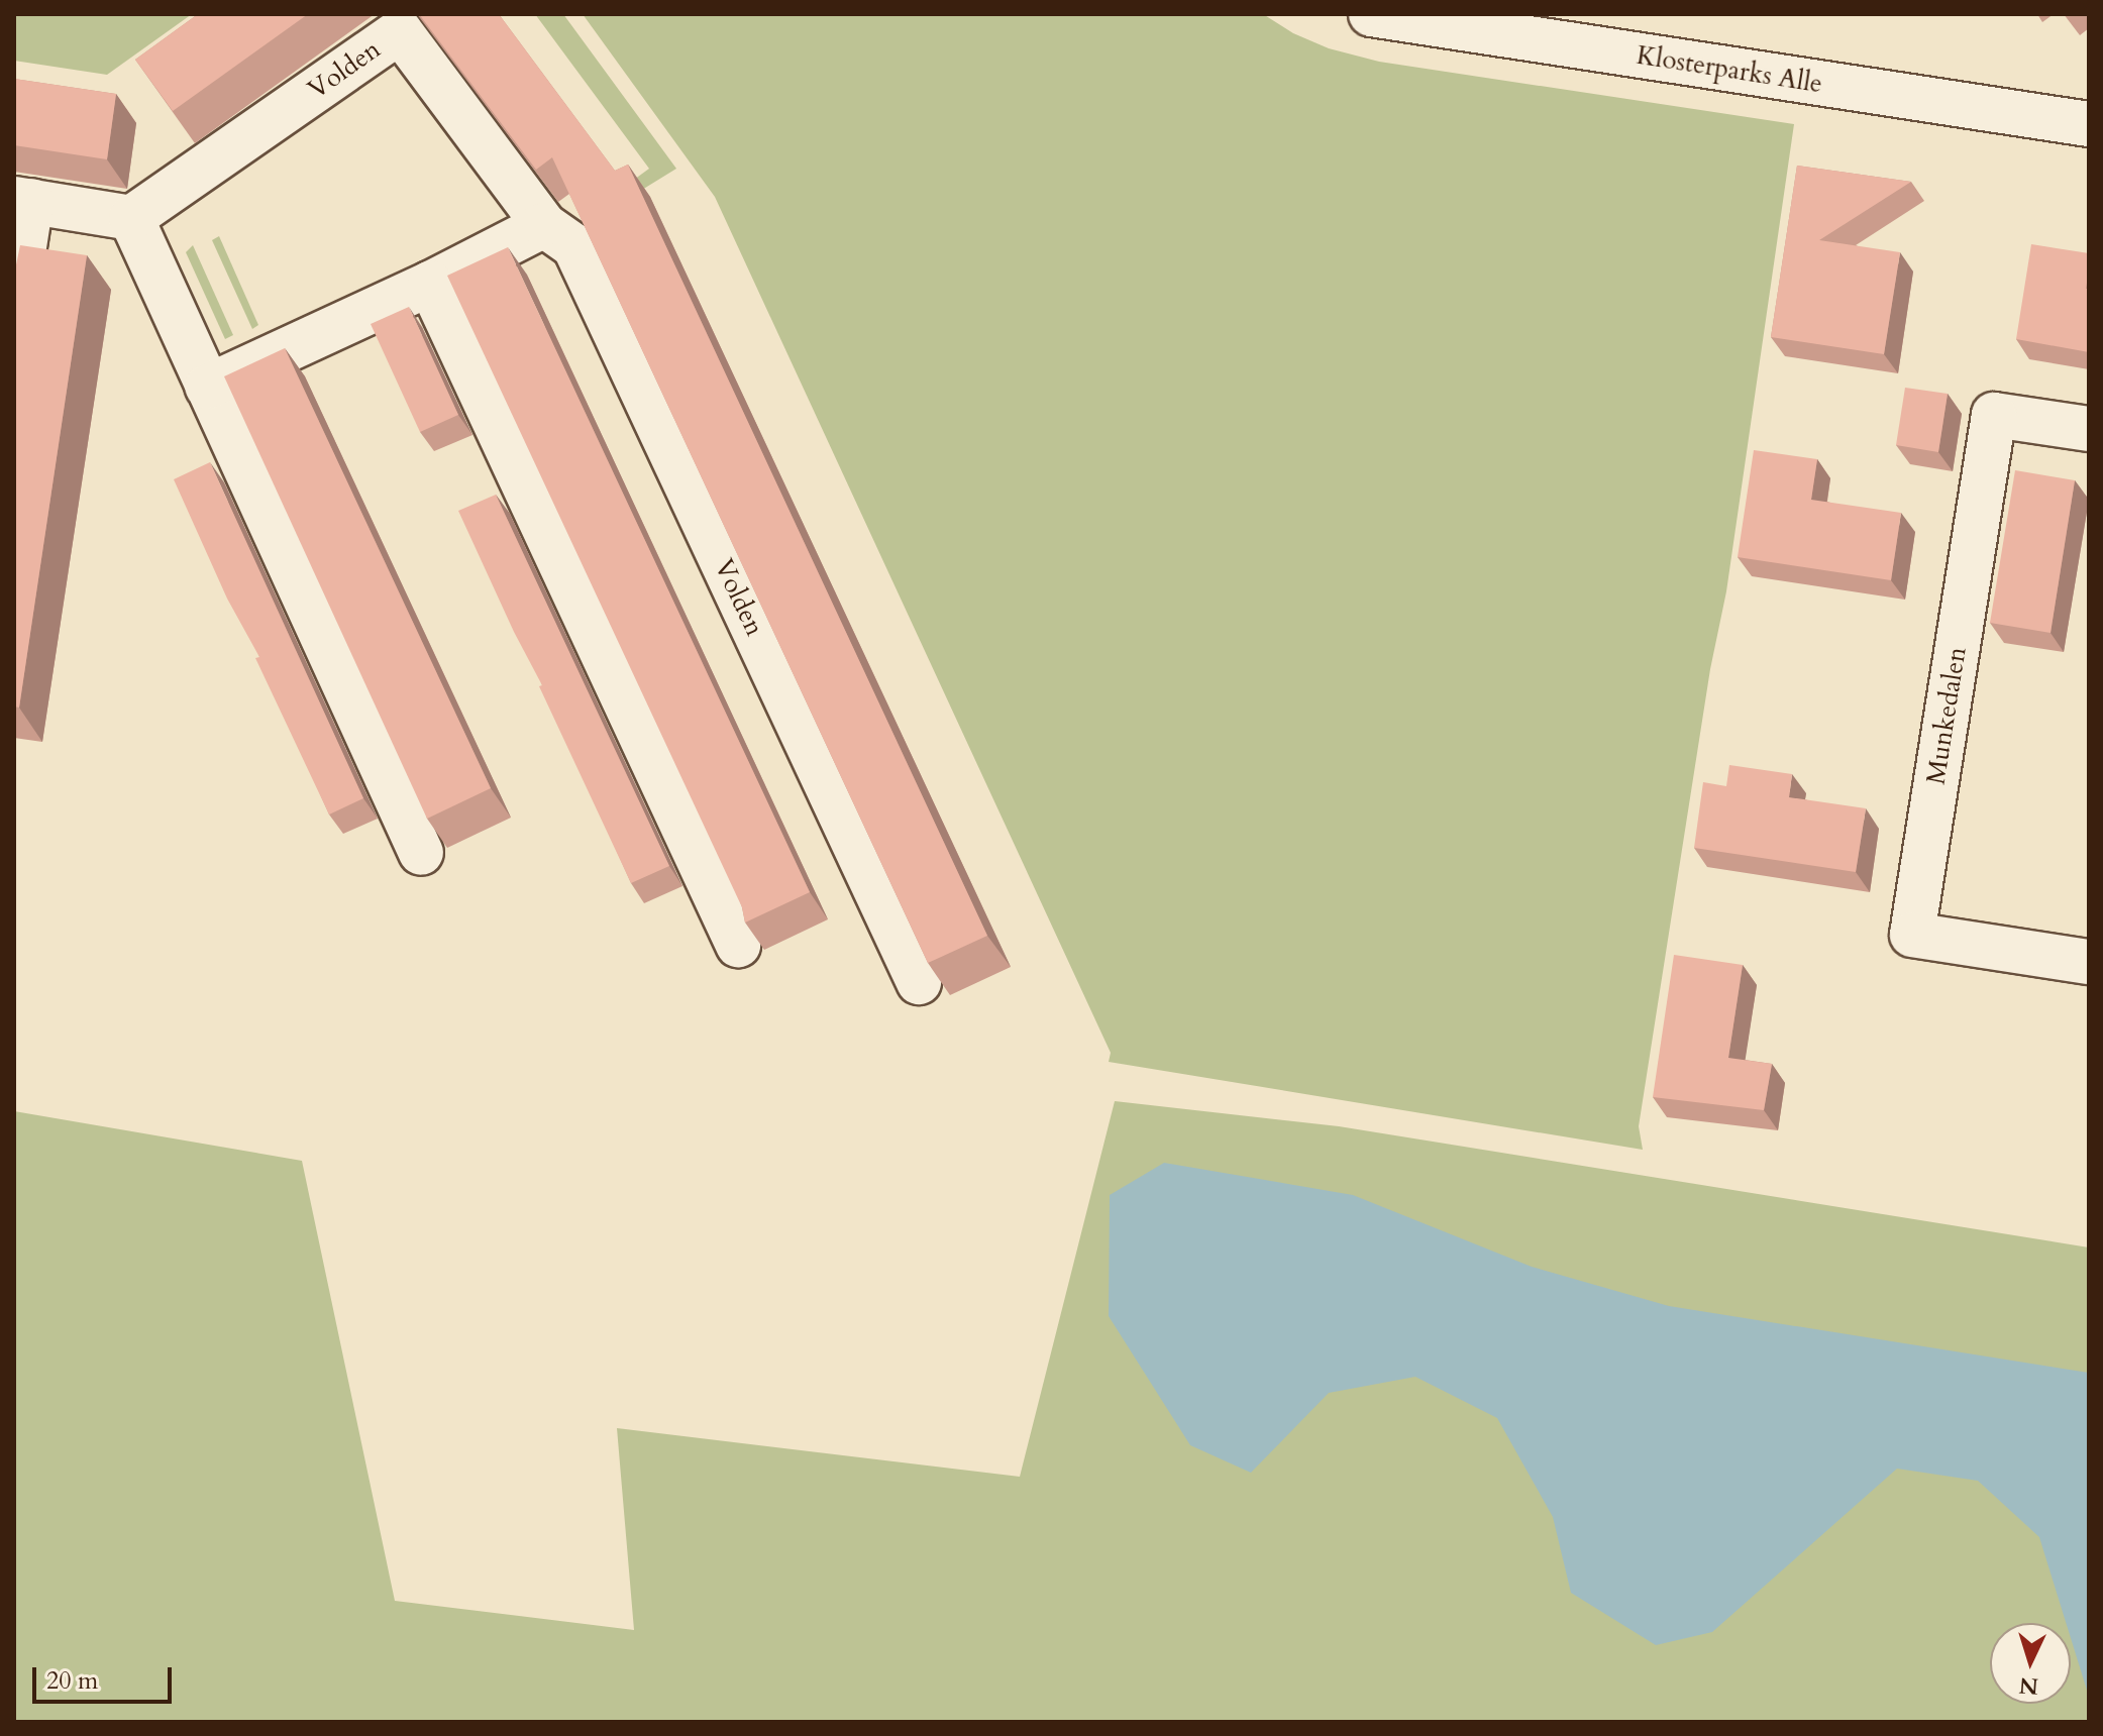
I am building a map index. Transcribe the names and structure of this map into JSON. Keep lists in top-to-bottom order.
{
  "streets": {
    "street": ["Volden", "Klosterparks Alle", "Munkedalen"]
  },
  "scale_bar": "20 m",
  "north": "bottom"
}
